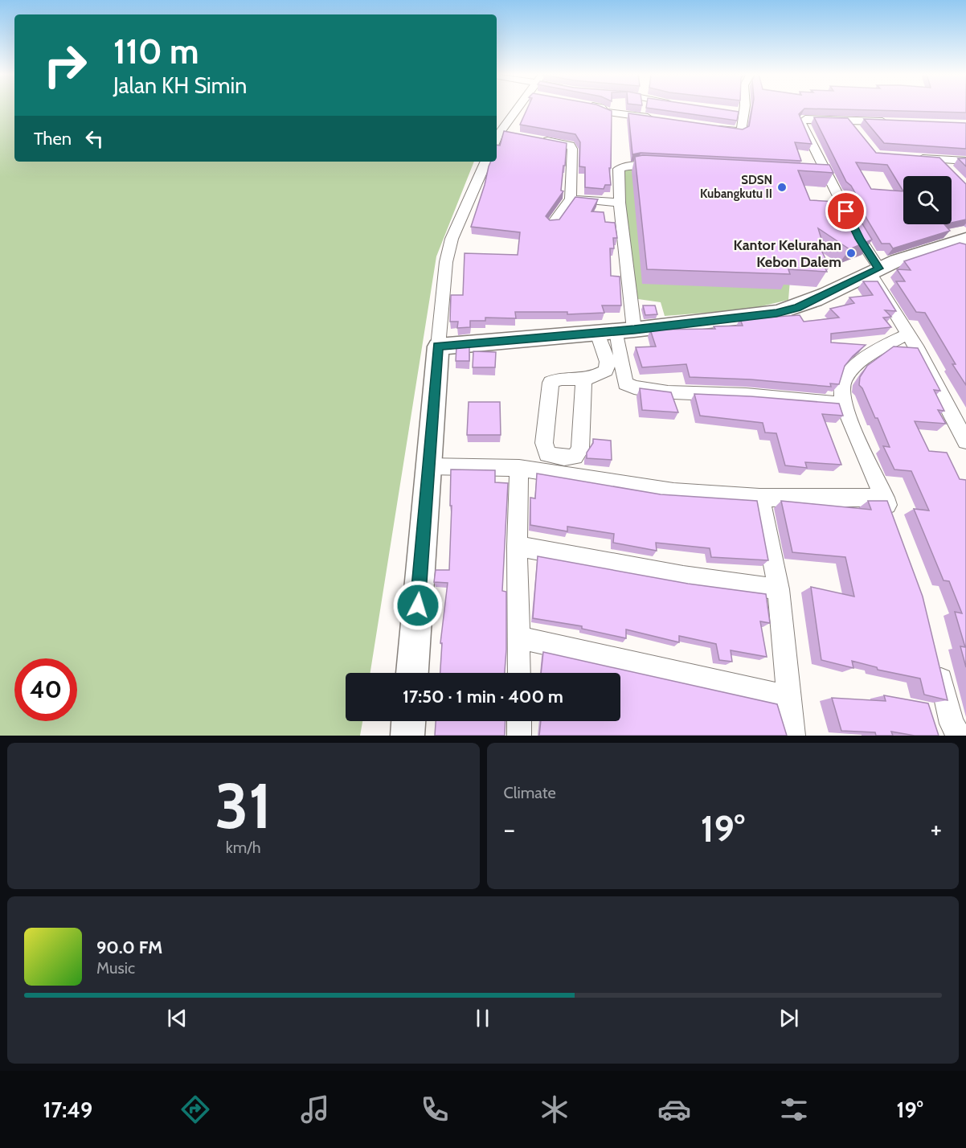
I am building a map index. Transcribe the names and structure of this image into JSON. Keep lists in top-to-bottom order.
{
  "places": ["SDSN Kubangkutu II", "Kantor Kelurahan Kebon Dalem"],
  "page": {
    "turn": ["110 m", "Jalan KH Simin"],
    "then": "Then",
    "limit": "40",
    "trip": "17:50 · 1 min · 400 m",
    "tile": [
      ["31", "km/h"],
      "Climate"
    ],
    "heat": ["−", "19°", "+"],
    "song": ["90.0 FM", "Music"],
    "tabs": ["17:49", "19°"]
  }
}
